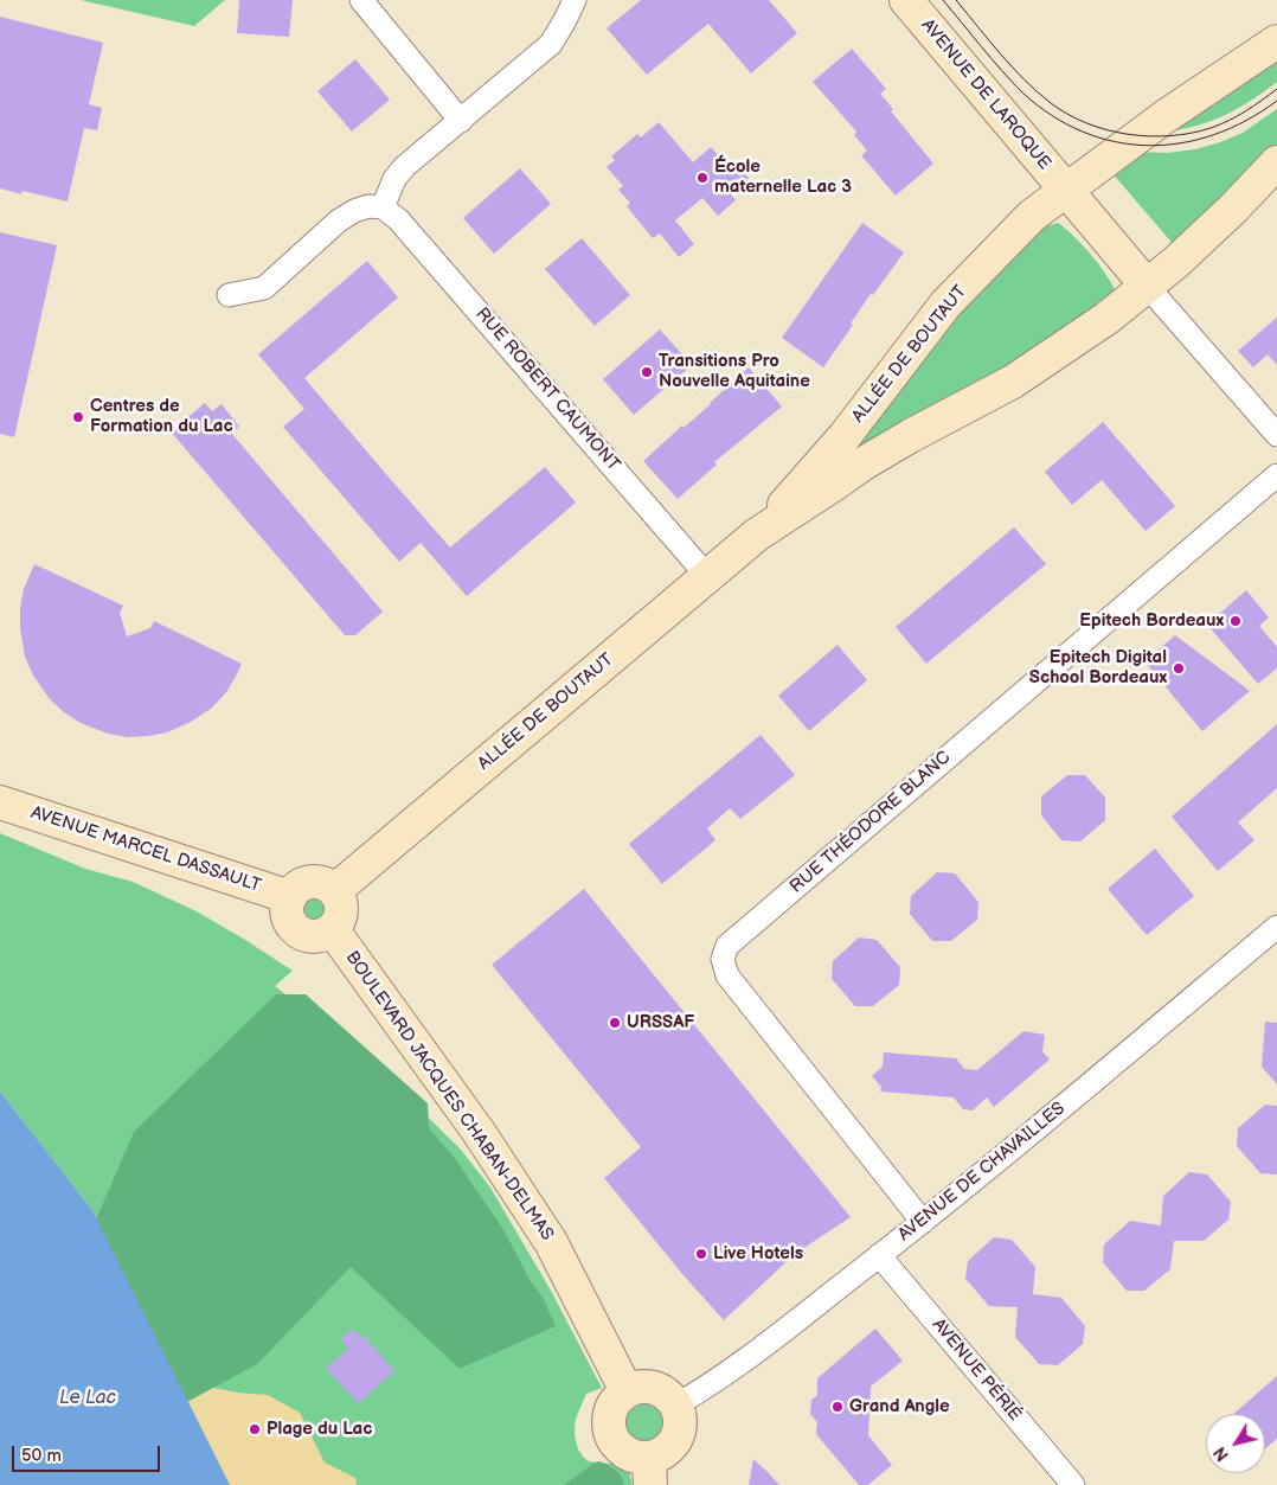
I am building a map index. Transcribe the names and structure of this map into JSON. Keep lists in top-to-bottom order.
{
  "streets": {
    "main road": [
      "AVENUE DE LAROQUE",
      "ALLÉE DE BOUTAUT",
      "AVENUE MARCEL DASSAULT",
      "BOULEVARD JACQUES CHABAN-DELMAS"
    ],
    "street": [
      "RUE ROBERT CAUMONT",
      "RUE THÉODORE BLANC",
      "AVENUE DE CHAVAILLES",
      "AVENUE PÉRIÉ"
    ]
  },
  "crossings": [
    ["AVENUE DE LAROQUE", "ALLÉE DE BOUTAUT"],
    ["ALLÉE DE BOUTAUT", "RUE ROBERT CAUMONT"],
    ["ALLÉE DE BOUTAUT", "AVENUE MARCEL DASSAULT"],
    ["ALLÉE DE BOUTAUT", "BOULEVARD JACQUES CHABAN-DELMAS"],
    ["RUE THÉODORE BLANC", "AVENUE DE CHAVAILLES"],
    ["AVENUE MARCEL DASSAULT", "BOULEVARD JACQUES CHABAN-DELMAS"],
    ["BOULEVARD JACQUES CHABAN-DELMAS", "AVENUE DE CHAVAILLES"],
    ["AVENUE DE CHAVAILLES", "AVENUE PÉRIÉ"]
  ],
  "water": ["Le Lac"],
  "places": [
    "École maternelle Lac 3",
    "Transitions Pro Nouvelle Aquitaine",
    "Centres de Formation du Lac",
    "Epitech Bordeaux",
    "Epitech Digital School Bordeaux",
    "URSSAF",
    "Live Hotels",
    "Grand Angle",
    "Plage du Lac"
  ],
  "scale_bar": "50 m",
  "north": "bottom left"
}
